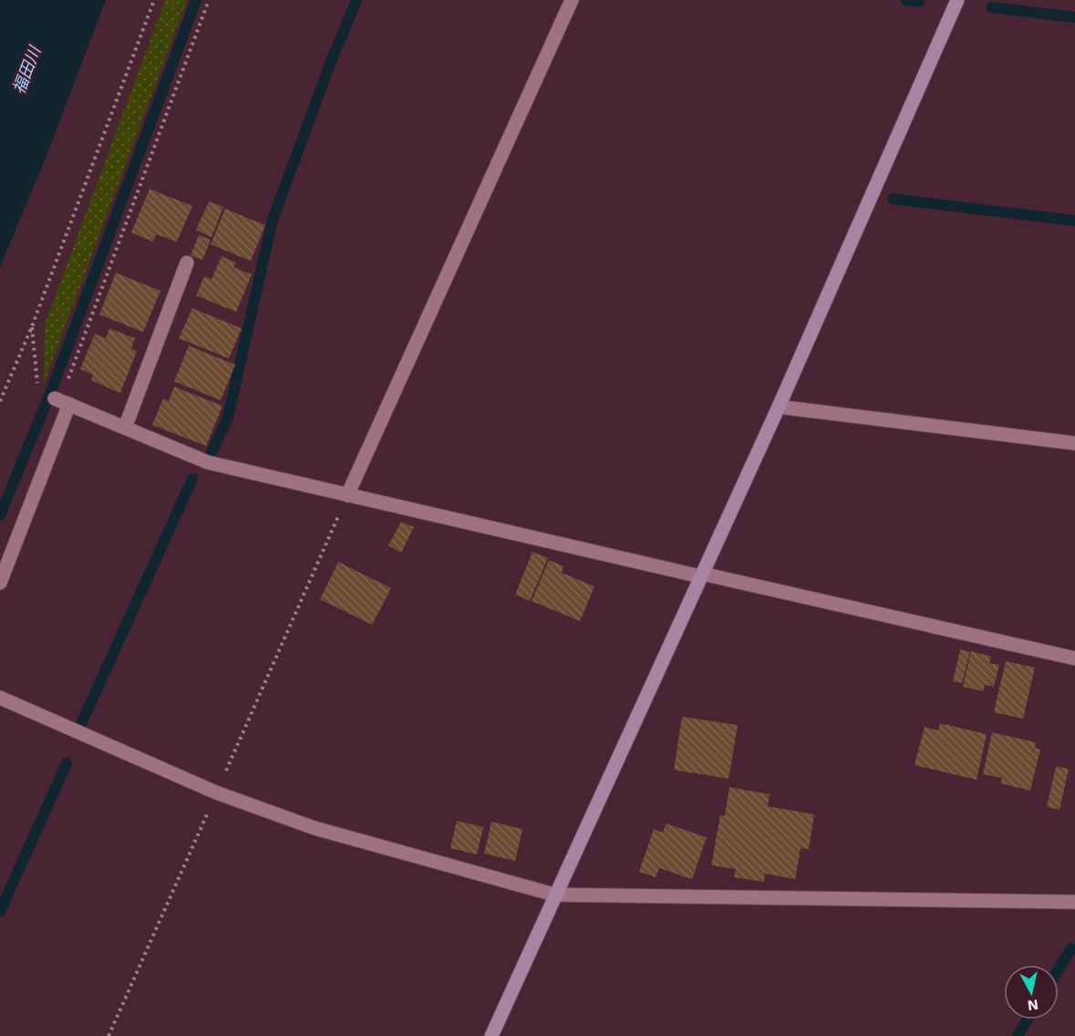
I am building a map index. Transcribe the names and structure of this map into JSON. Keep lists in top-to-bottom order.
{
  "water": ["福田川"],
  "north": "bottom"
}
